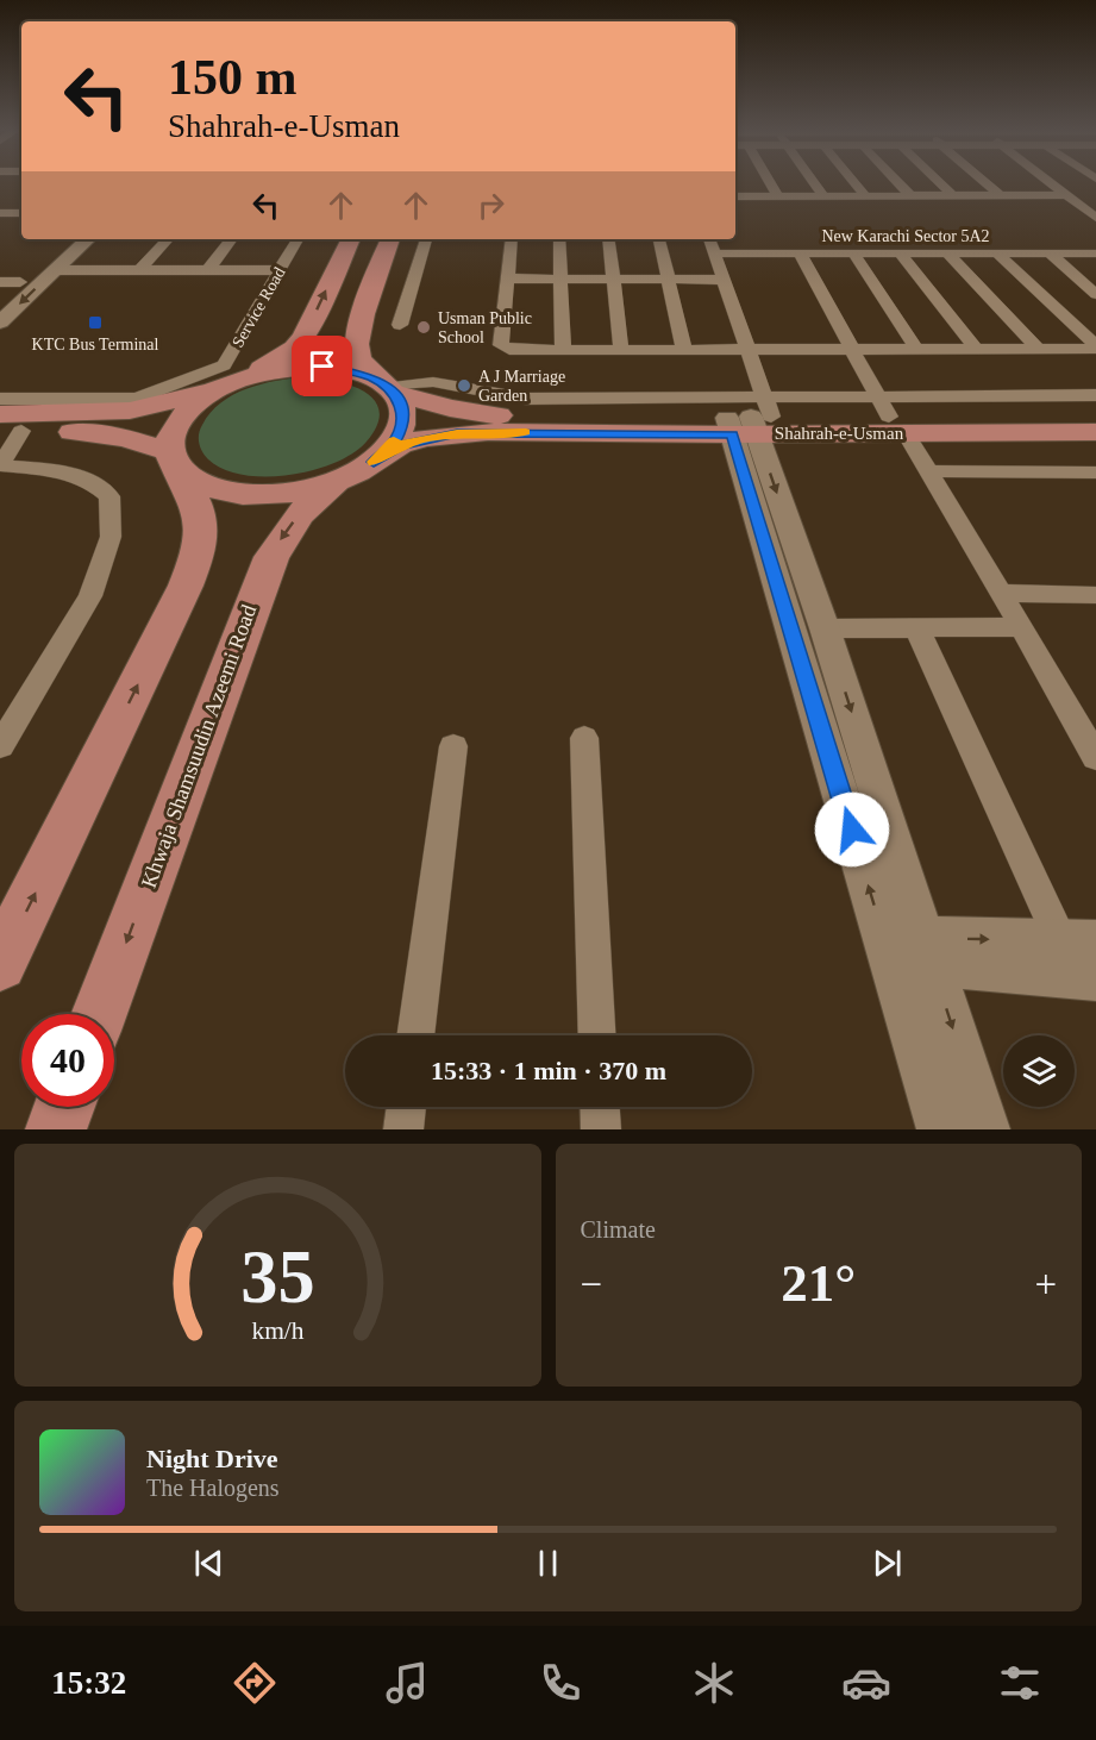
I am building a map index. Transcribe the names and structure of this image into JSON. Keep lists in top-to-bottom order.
{
  "streets": {
    "main road": ["Shahrah-e-Usman", "Khwaja Shamsuudin Azeemi Road"],
    "street": ["New Karachi Sector 5A2", "Service Road"]
  },
  "crossings": [
    ["Shahrah-e-Usman", "Khwaja Shamsuudin Azeemi Road"]
  ],
  "places": {
    "transit": ["KTC Bus Terminal"],
    "other": ["Usman Public School", "A J Marriage Garden"]
  },
  "page": {
    "turn": ["150 m", "Shahrah-e-Usman"],
    "limit": "40",
    "trip": "15:33 · 1 min · 370 m",
    "tile": "Climate",
    "heat": ["−", "21°", "+"],
    "song": ["Night Drive", "The Halogens"],
    "tabs": "15:32",
    "gauge": ["35", "km/h"]
  }
}
